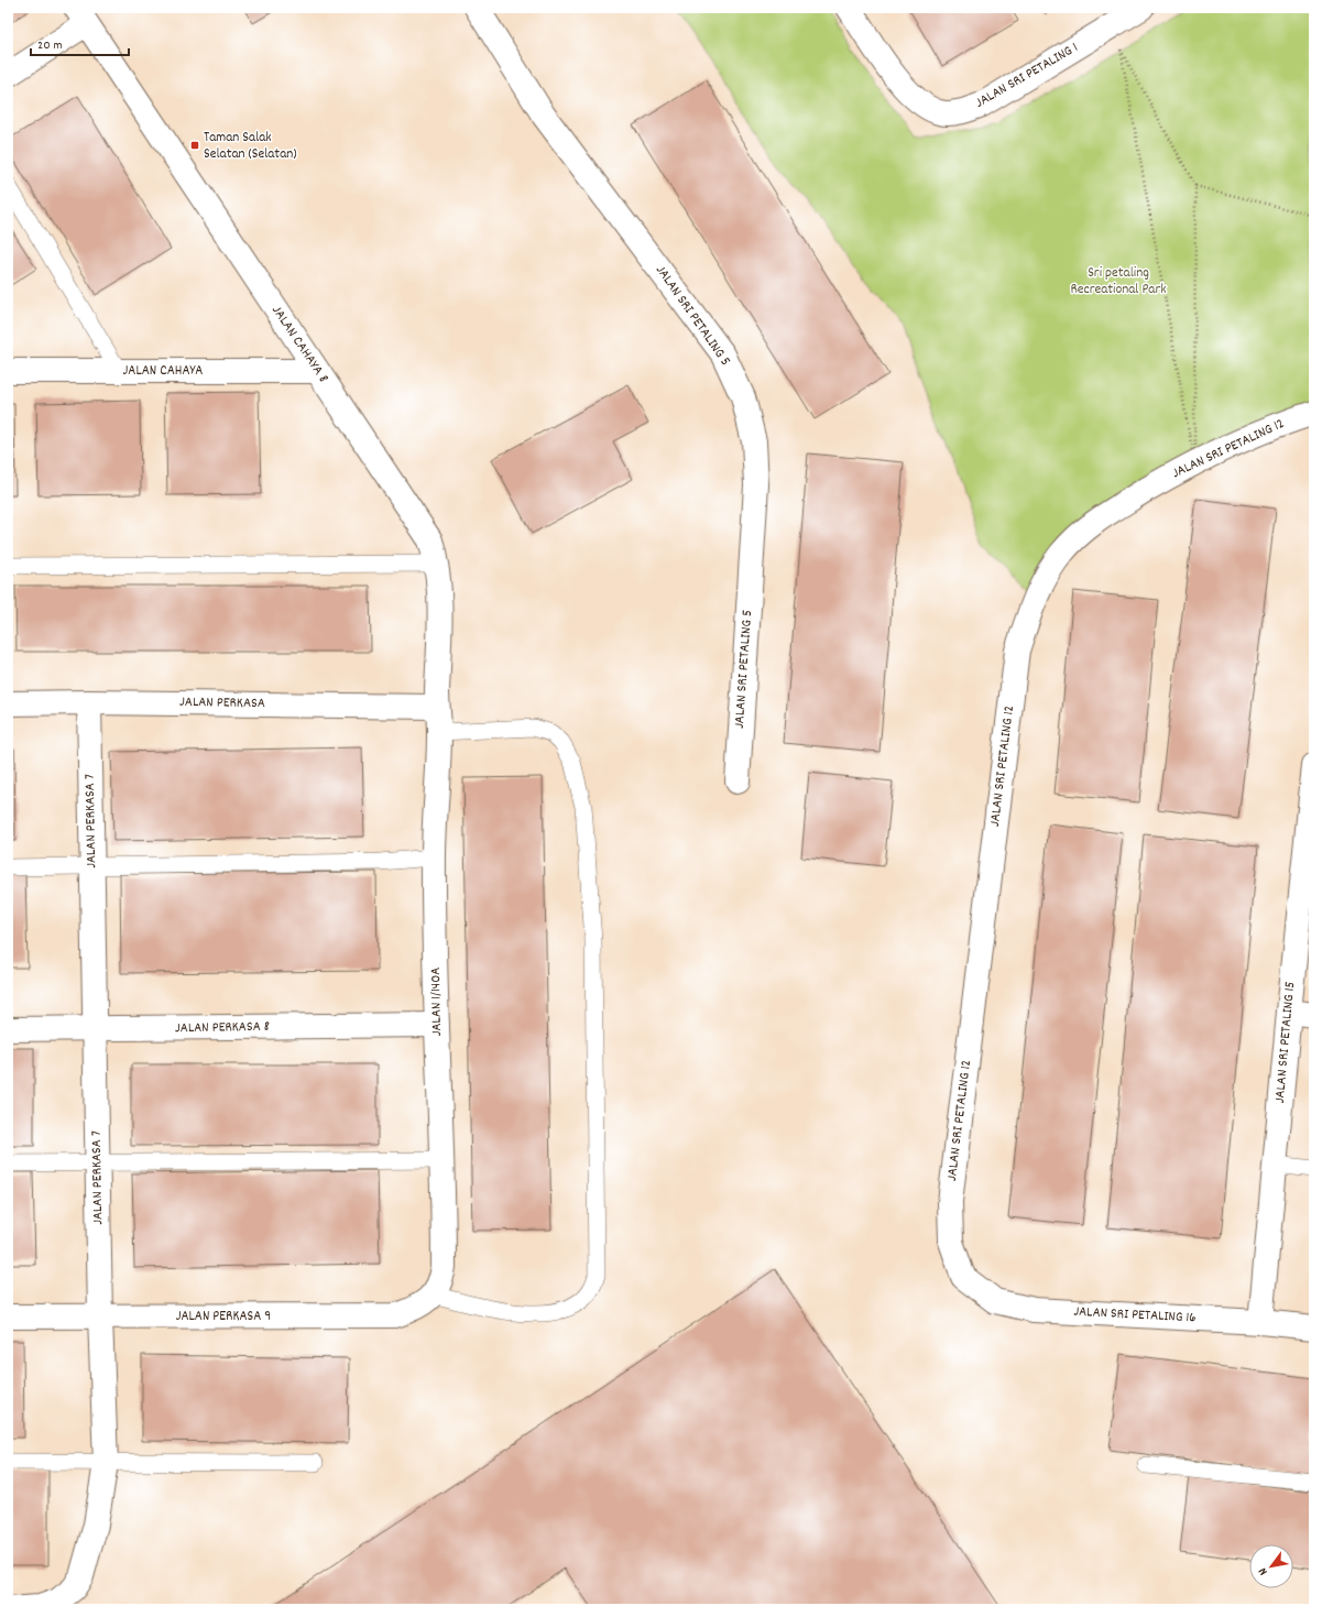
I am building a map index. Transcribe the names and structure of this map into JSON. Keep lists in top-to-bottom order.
{
  "streets": {
    "street": [
      "JALAN SRI PETALING 1",
      "JALAN SRI PETALING 5",
      "JALAN CAHAYA 8",
      "JALAN CAHAYA",
      "JALAN SRI PETALING 12",
      "JALAN PERKASA",
      "JALAN PERKASA 7",
      "JALAN 1/140A",
      "JALAN PERKASA 8",
      "JALAN SRI PETALING 15",
      "JALAN SRI PETALING 16",
      "JALAN PERKASA 9"
    ]
  },
  "crossings": [
    ["JALAN CAHAYA 8", "JALAN CAHAYA"],
    ["JALAN CAHAYA 8", "JALAN PERKASA"],
    ["JALAN CAHAYA 8", "JALAN 1/140A"],
    ["JALAN SRI PETALING 12", "JALAN SRI PETALING 16"],
    ["JALAN PERKASA", "JALAN PERKASA 7"],
    ["JALAN PERKASA", "JALAN 1/140A"],
    ["JALAN PERKASA 7", "JALAN PERKASA 8"],
    ["JALAN PERKASA 7", "JALAN PERKASA 9"],
    ["JALAN 1/140A", "JALAN PERKASA 8"],
    ["JALAN 1/140A", "JALAN PERKASA 9"],
    ["JALAN SRI PETALING 15", "JALAN SRI PETALING 16"]
  ],
  "parks": ["Sri petaling Recreational Park"],
  "places": {
    "transit": ["Taman Salak Selatan (Selatan)"]
  },
  "scale_bar": "20 m",
  "north": "bottom left"
}
